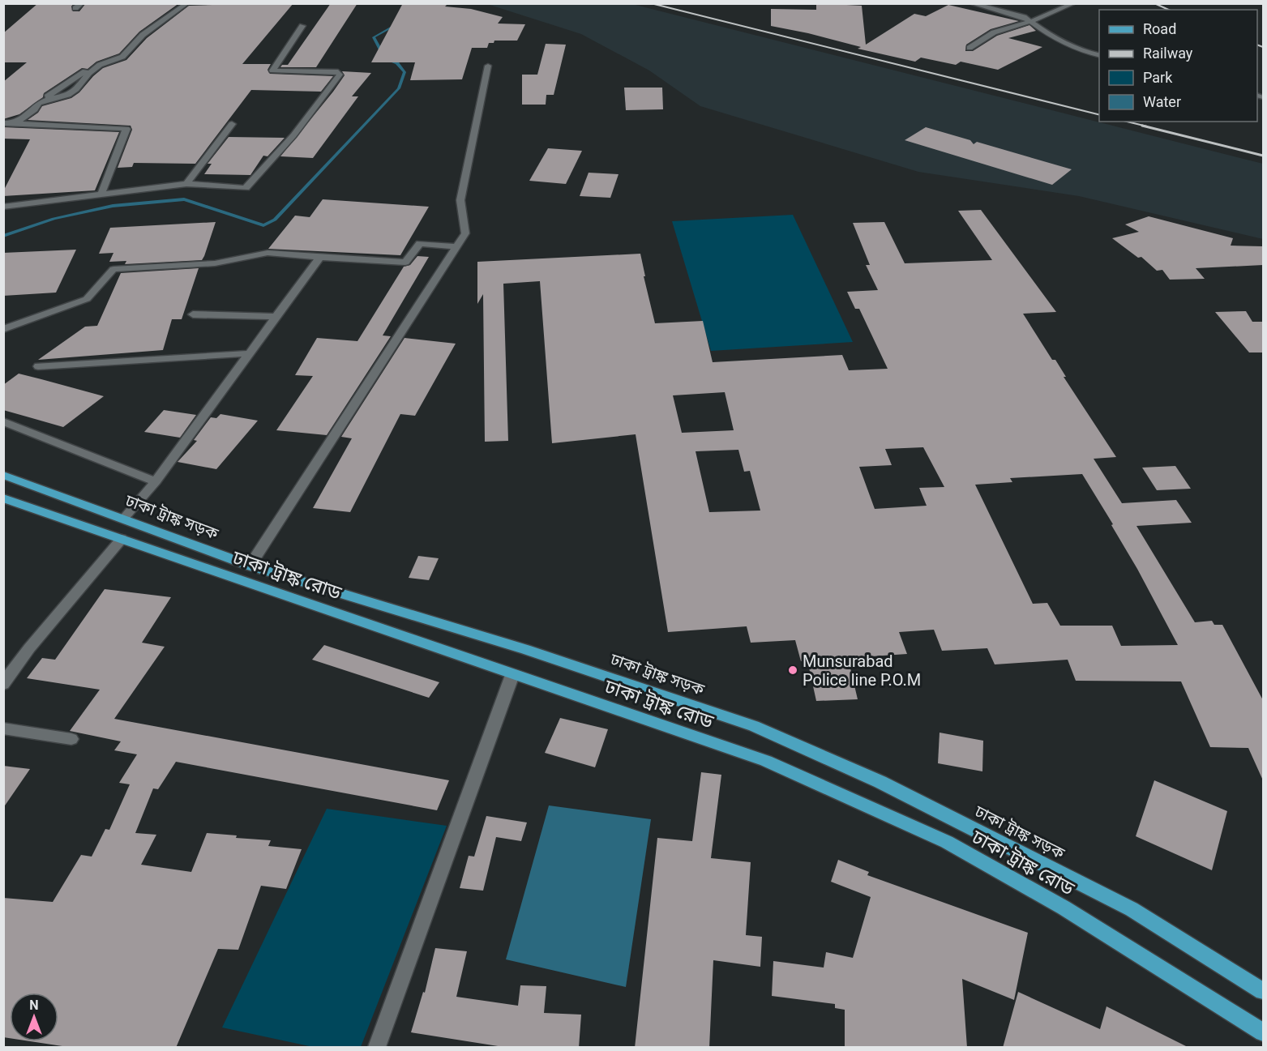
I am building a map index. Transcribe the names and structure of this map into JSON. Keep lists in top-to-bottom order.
{
  "streets": {
    "main road": ["ঢাকা ট্রাঙ্ক সড়ক", "ঢাকা ট্রাঙ্ক রোড"]
  },
  "places": ["Munsurabad Police line P.O.M"],
  "legend": [
    "Road",
    "Railway",
    "Park",
    "Water"
  ],
  "north": "top"
}
